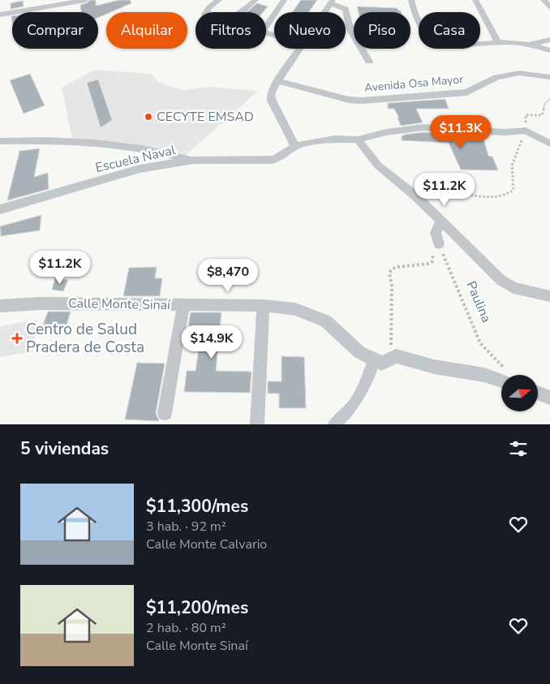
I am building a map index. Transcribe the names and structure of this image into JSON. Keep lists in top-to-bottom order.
{
  "streets": {
    "street": ["Avenida Osa Mayor", "Escuela Naval", "Calle Monte Sinaí"],
    "path": ["Paulina"]
  },
  "places": {
    "other": ["CECYTE EMSAD"],
    "health": ["Centro de Salud Pradera de Costa"]
  },
  "north": "right",
  "page": {
    "chip": [
      "Comprar",
      "Alquilar",
      "Filtros",
      "Nuevo",
      "Piso",
      "Casa"
    ],
    "price": [
      "$11.3K",
      "$11.2K",
      "$11.2K",
      "$8,470",
      "$14.9K"
    ],
    "heading": "5 viviendas",
    "list": [
      {
        "name": "$11,300/mes",
        "note": "3 hab. · 92 m² · Calle Monte Calvario"
      },
      {
        "name": "$11,200/mes",
        "note": "2 hab. · 80 m² · Calle Monte Sinaí"
      }
    ]
  }
}
